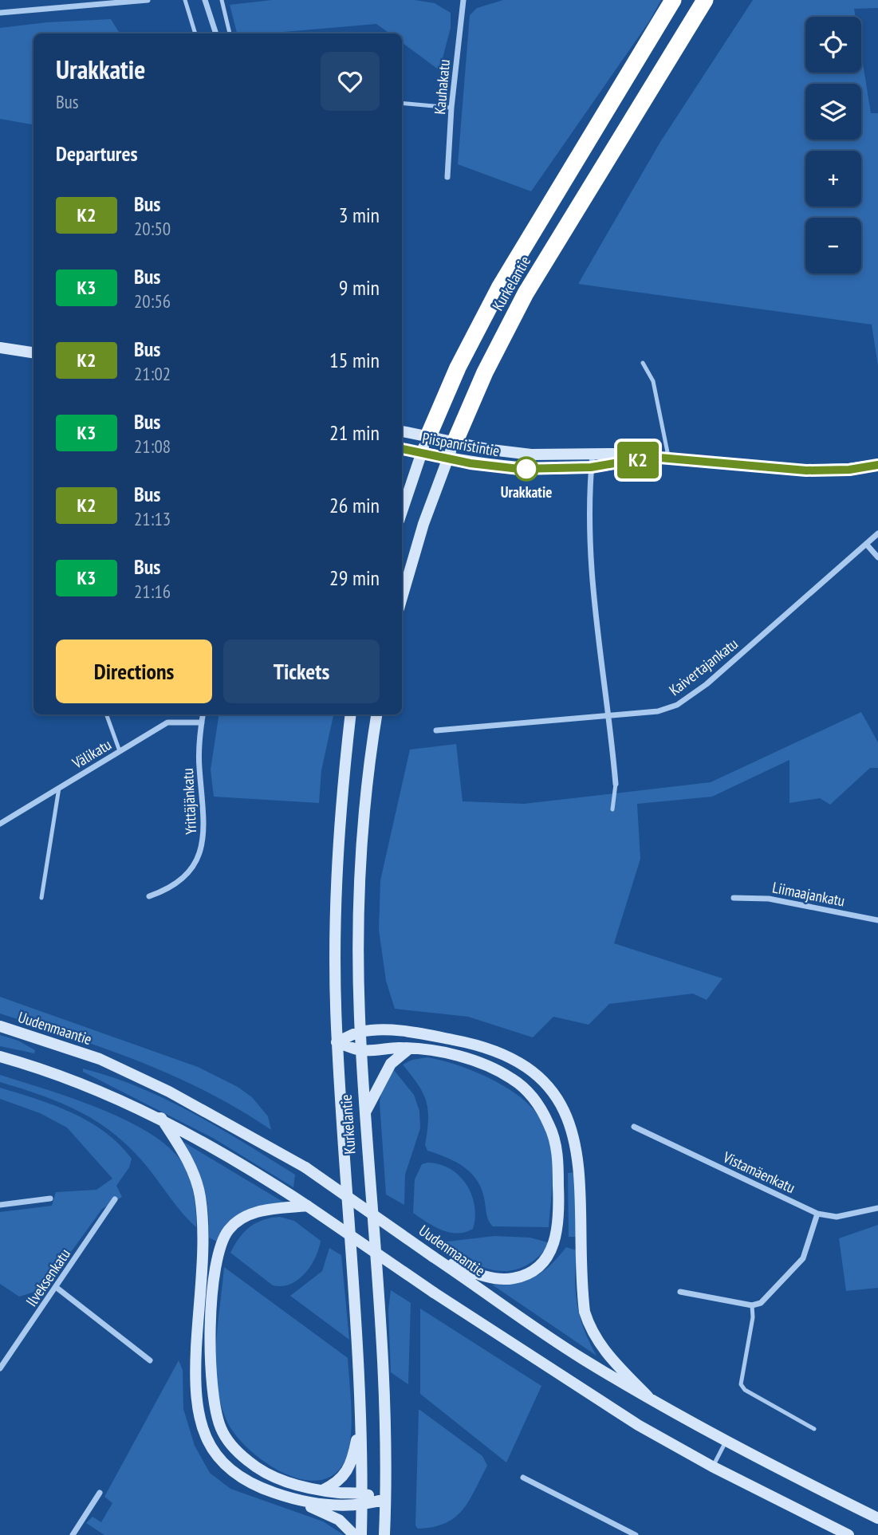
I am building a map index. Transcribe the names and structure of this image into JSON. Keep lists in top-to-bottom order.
{
  "streets": {
    "highway": ["Kurkelantie"],
    "main road": ["Piispanristintie", "Uudenmaantie"],
    "street": [
      "Kauhakatu",
      "Kaivertajankatu",
      "Välikatu",
      "Yrittäjänkatu",
      "Liimaajankatu",
      "Vistamäenkatu",
      "Ilveksenkatu"
    ]
  },
  "crossings": [
    ["Kurkelantie", "Piispanristintie"],
    ["Välikatu", "Yrittäjänkatu"]
  ],
  "places": ["Urakkatie"],
  "lines": ["bus line K2"],
  "page": {
    "on_map": "K2",
    "map_buttons": ["+", "−"],
    "heading": [
      ["Urakkatie", "Bus"],
      "Departures"
    ],
    "list": [
      {
        "mark": "K2",
        "name": "Bus",
        "note": "20:50",
        "value": "3 min"
      },
      {
        "mark": "K3",
        "name": "Bus",
        "note": "20:56",
        "value": "9 min"
      },
      {
        "mark": "K2",
        "name": "Bus",
        "note": "21:02",
        "value": "15 min"
      },
      {
        "mark": "K3",
        "name": "Bus",
        "note": "21:08",
        "value": "21 min"
      },
      {
        "mark": "K2",
        "name": "Bus",
        "note": "21:13",
        "value": "26 min"
      },
      {
        "mark": "K3",
        "name": "Bus",
        "note": "21:16",
        "value": "29 min"
      }
    ],
    "buttons": ["Directions", "Tickets"]
  }
}
